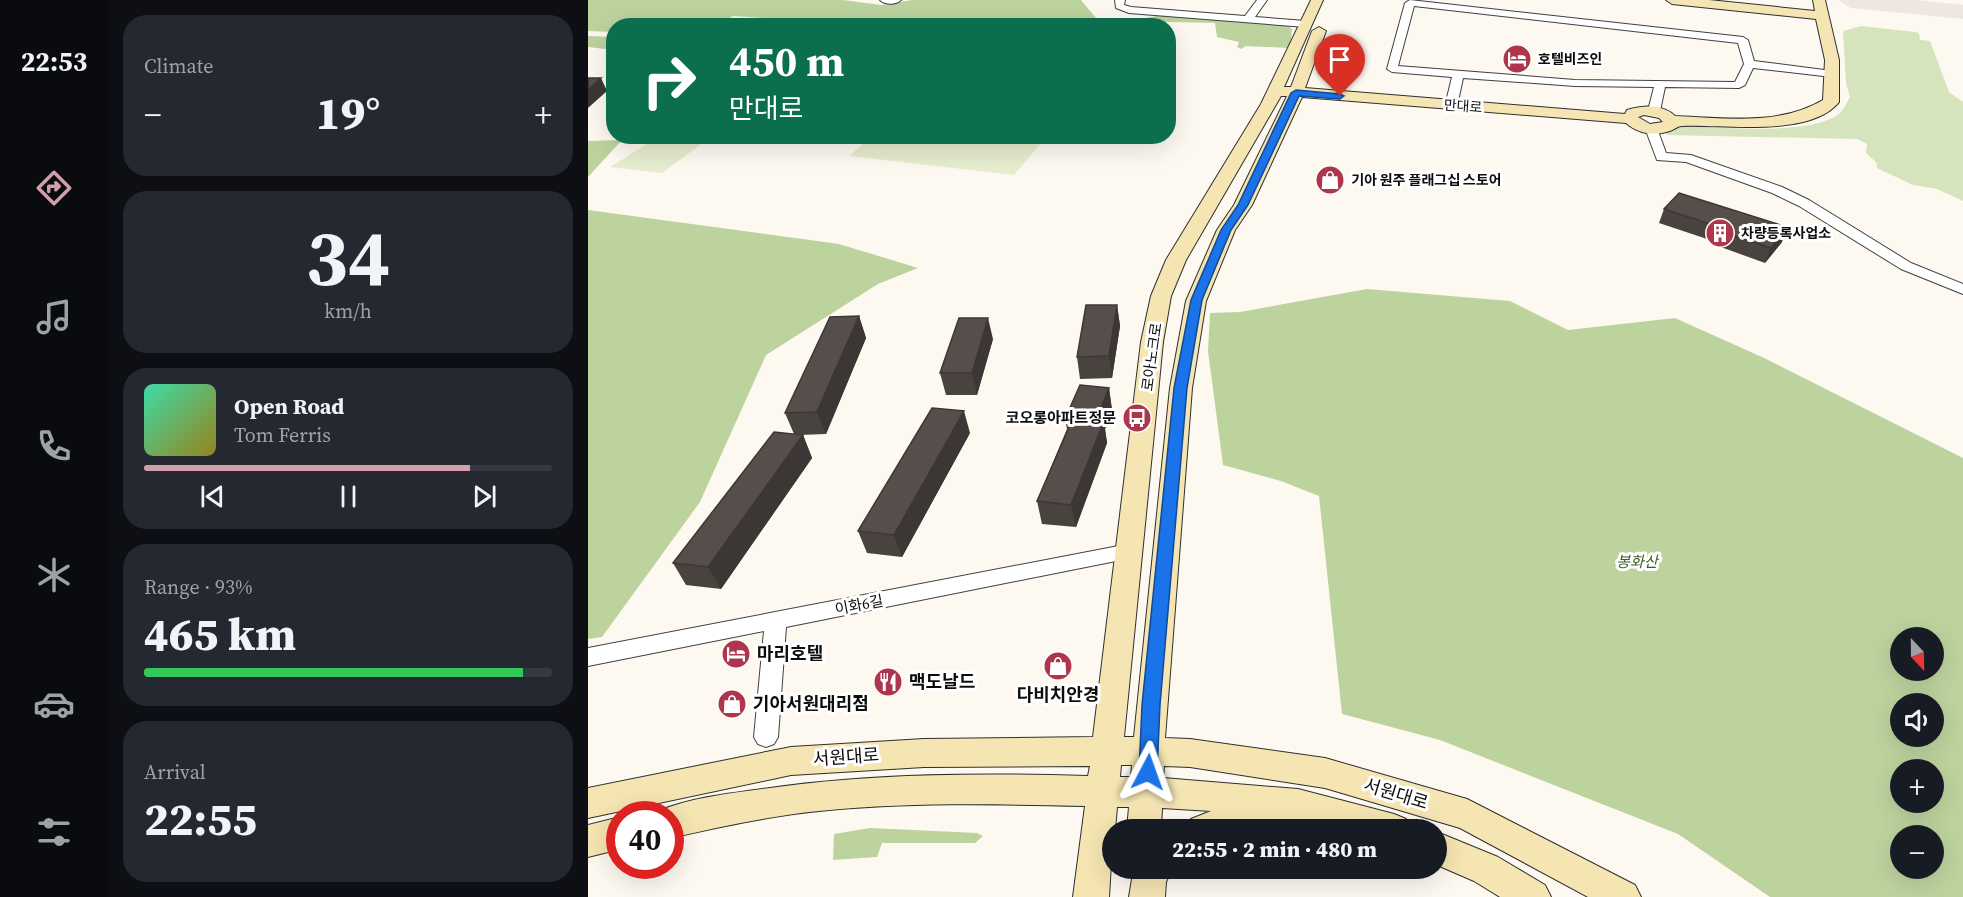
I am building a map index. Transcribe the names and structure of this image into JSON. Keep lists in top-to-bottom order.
{
  "streets": {
    "street": [
      "만대로",
      "로아노크로",
      "이화6길",
      "서원대로"
    ]
  },
  "crossings": [
    ["만대로", "로아노크로"],
    ["로아노크로", "이화6길"],
    ["로아노크로", "서원대로"]
  ],
  "parks": ["봉화산"],
  "places": {
    "hotel": ["호텔비즈인", "마리호텔"],
    "shop": ["기아 원주 플래그십 스토어", "다비치안경", "기아서원대리점"],
    "building": ["차량등록사업소"],
    "bus stop": ["코오롱아파트정문"],
    "restaurant": ["맥도날드"]
  },
  "north": "bottom",
  "page": {
    "tabs": "22:53",
    "tile": [
      "Climate",
      ["34", "km/h"],
      ["Range · 93%", "465 km"],
      ["Arrival", "22:55"]
    ],
    "turn": ["450 m", "만대로"],
    "heat": ["−", "19°", "+"],
    "song": ["Open Road", "Tom Ferris"],
    "map_buttons": ["+", "−"],
    "limit": "40",
    "trip": "22:55 · 2 min · 480 m"
  }
}
